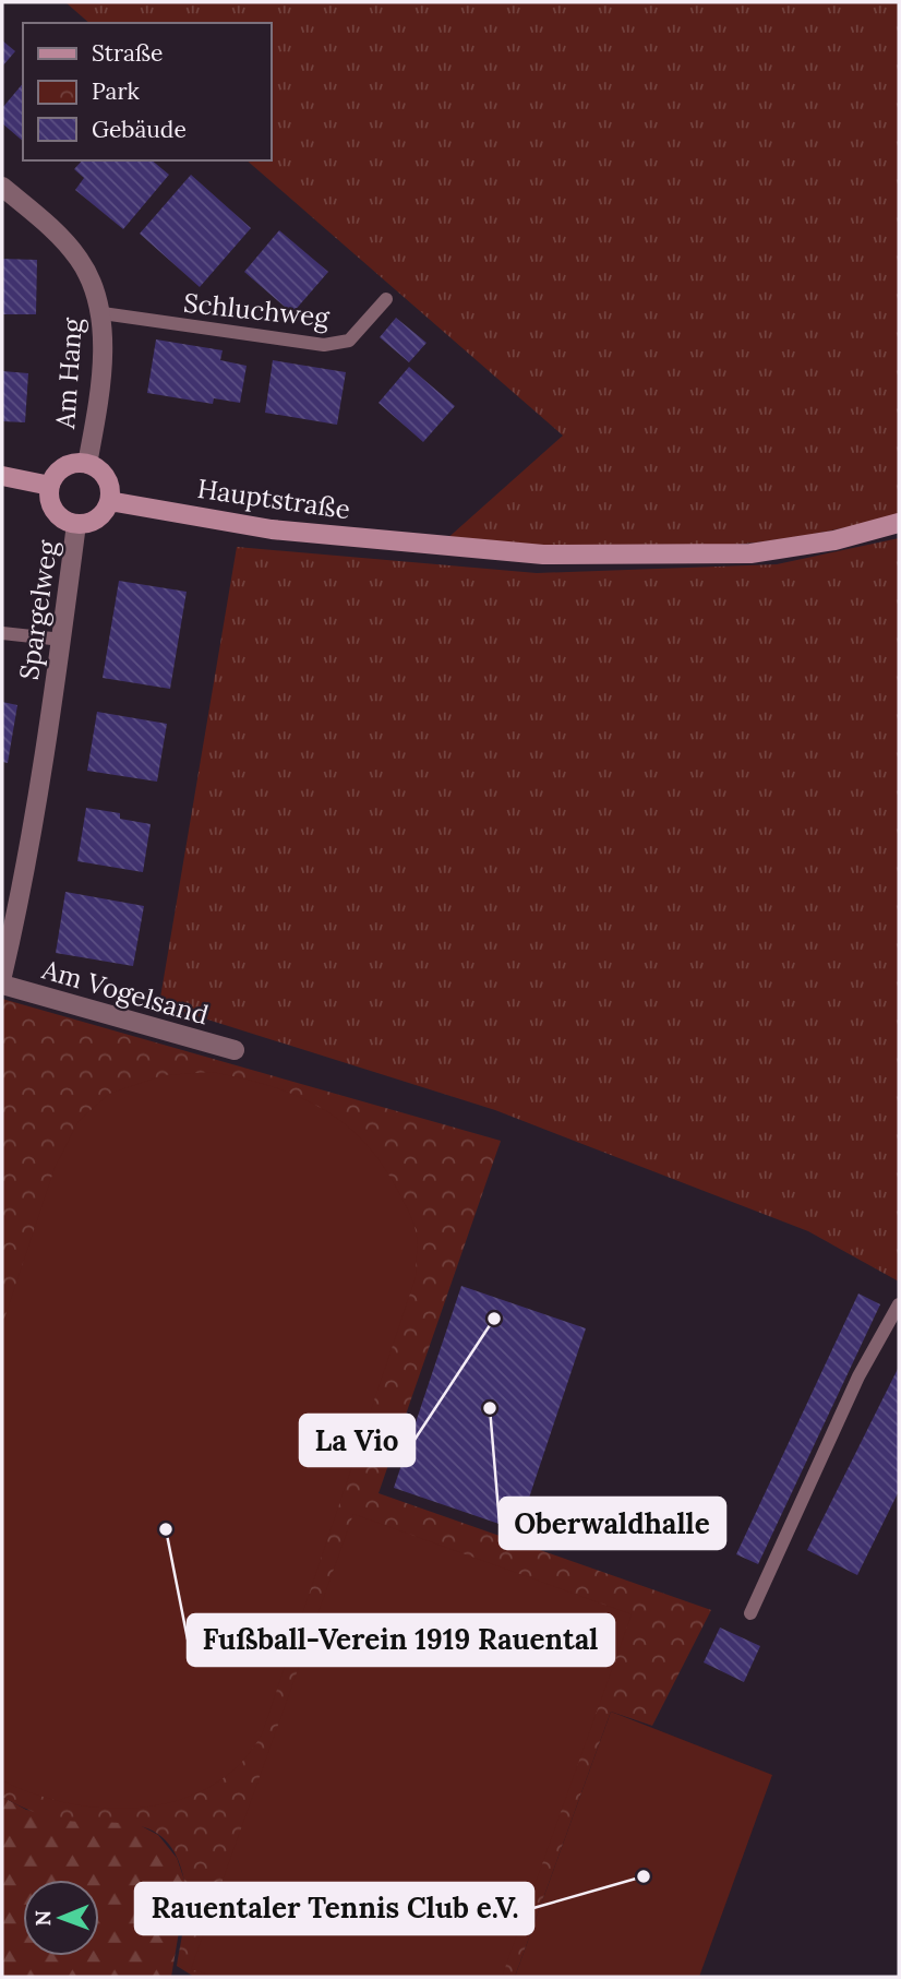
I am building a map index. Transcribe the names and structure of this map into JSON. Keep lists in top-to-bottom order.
{
  "streets": {
    "street": [
      "Am Hang",
      "Hauptstraße",
      "Spargelweg",
      "Am Vogelsand"
    ],
    "lane": ["Schluchweg"]
  },
  "crossings": [
    ["Schluchweg", "Am Hang"],
    ["Am Hang", "Hauptstraße"],
    ["Am Hang", "Spargelweg"],
    ["Hauptstraße", "Spargelweg"]
  ],
  "places": [
    "La Vio",
    "Oberwaldhalle",
    "Fußball-Verein 1919 Rauental",
    "Rauentaler Tennis Club e.V."
  ],
  "legend": ["Straße", "Park", "Gebäude"],
  "north": "left"
}
